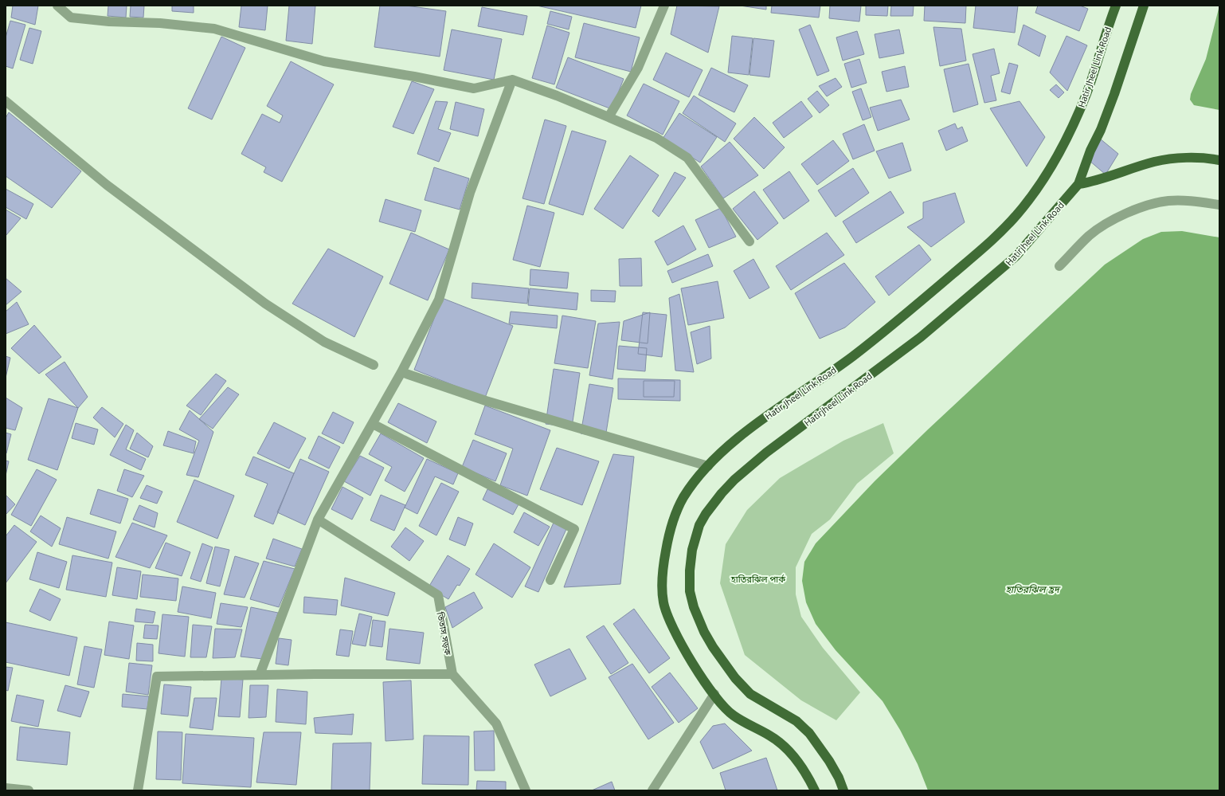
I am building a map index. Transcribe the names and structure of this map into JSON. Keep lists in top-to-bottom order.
{
  "streets": {
    "main road": ["Hatir Jheel Link Road", "Hatirjheel Link Road"],
    "street": ["তিতাস সড়ক"]
  },
  "water": ["হাতিরঝিল হ্রদ"],
  "parks": ["হাতিরঝিল পার্ক"]
}
